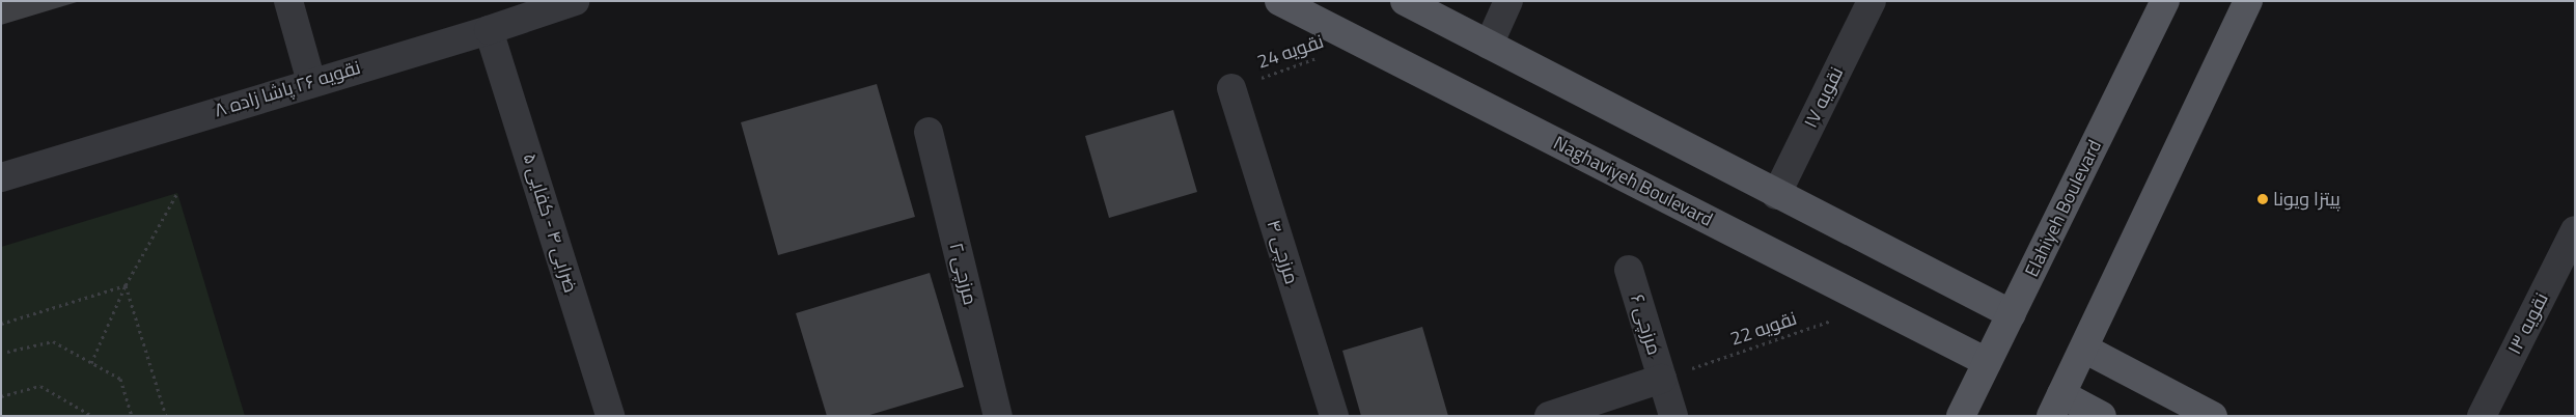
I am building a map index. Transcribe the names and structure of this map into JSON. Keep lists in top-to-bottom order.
{
  "streets": {
    "main road": ["Naghaviyeh Boulevard", "Elahiyeh Boulevard"],
    "street": [
      "نقویه ۲۶ پاشا زاده ۸",
      "نقویه ۱۷",
      "ضرابی ۴ - کفایی ۵",
      "مرزچی ۴",
      "مرزچی ۲",
      "نقویه ۱۳",
      "مرزچی ۶"
    ],
    "path": ["نقویه 24", "نقویه 22"]
  },
  "crossings": [
    ["نقویه 24", "Naghaviyeh Boulevard"],
    ["نقویه 24", "مرزچی ۴"],
    ["نقویه ۲۶ پاشا زاده ۸", "ضرابی ۴ - کفایی ۵"],
    ["Naghaviyeh Boulevard", "Elahiyeh Boulevard"],
    ["Naghaviyeh Boulevard", "نقویه 22"],
    ["مرزچی ۶", "نقویه 22"]
  ],
  "places": ["پیتزا ویونا"]
}
